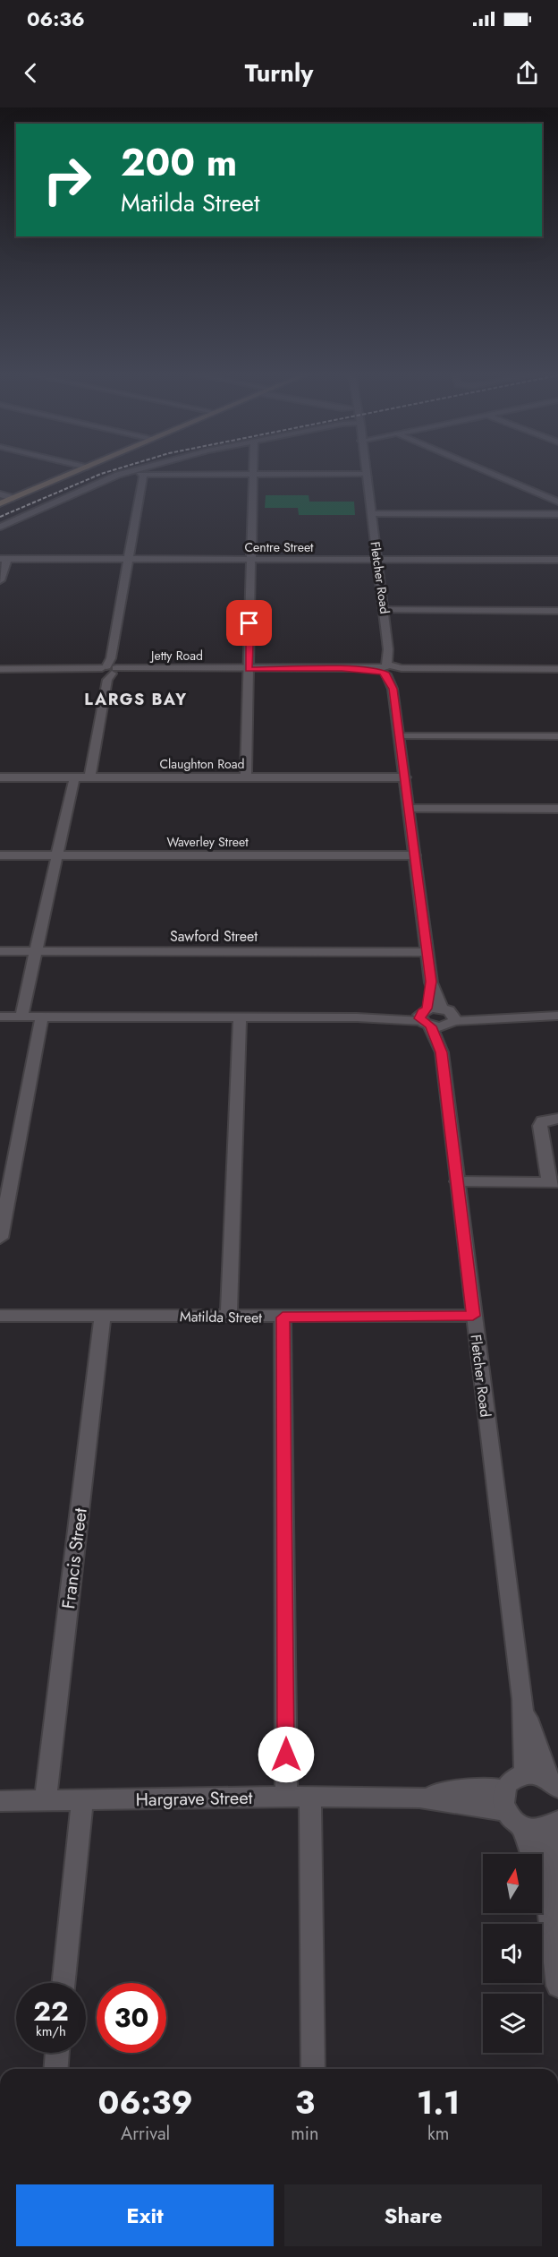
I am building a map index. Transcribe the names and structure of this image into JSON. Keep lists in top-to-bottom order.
{
  "streets": {
    "street": [
      "Centre Street",
      "Fletcher Road",
      "Jetty Road",
      "Claughton Road",
      "Waverley Street",
      "Sawford Street",
      "Matilda Street",
      "Francis Street",
      "Hargrave Street"
    ]
  },
  "crossings": [
    ["Centre Street", "Fletcher Road"],
    ["Fletcher Road", "Jetty Road"],
    ["Fletcher Road", "Claughton Road"],
    ["Fletcher Road", "Waverley Street"],
    ["Fletcher Road", "Sawford Street"],
    ["Fletcher Road", "Matilda Street"],
    ["Matilda Street", "Francis Street"],
    ["Francis Street", "Hargrave Street"]
  ],
  "districts": ["LARGS BAY"],
  "north": "top",
  "page": {
    "status": "06:36",
    "header": "Turnly",
    "turn": ["200 m", "Matilda Street"],
    "speed": "22 km/h",
    "limit": "30",
    "eta": [
      "06:39",
      "Arrival",
      "3",
      "min",
      "1.1",
      "km"
    ],
    "buttons": ["Exit", "Share"]
  }
}
